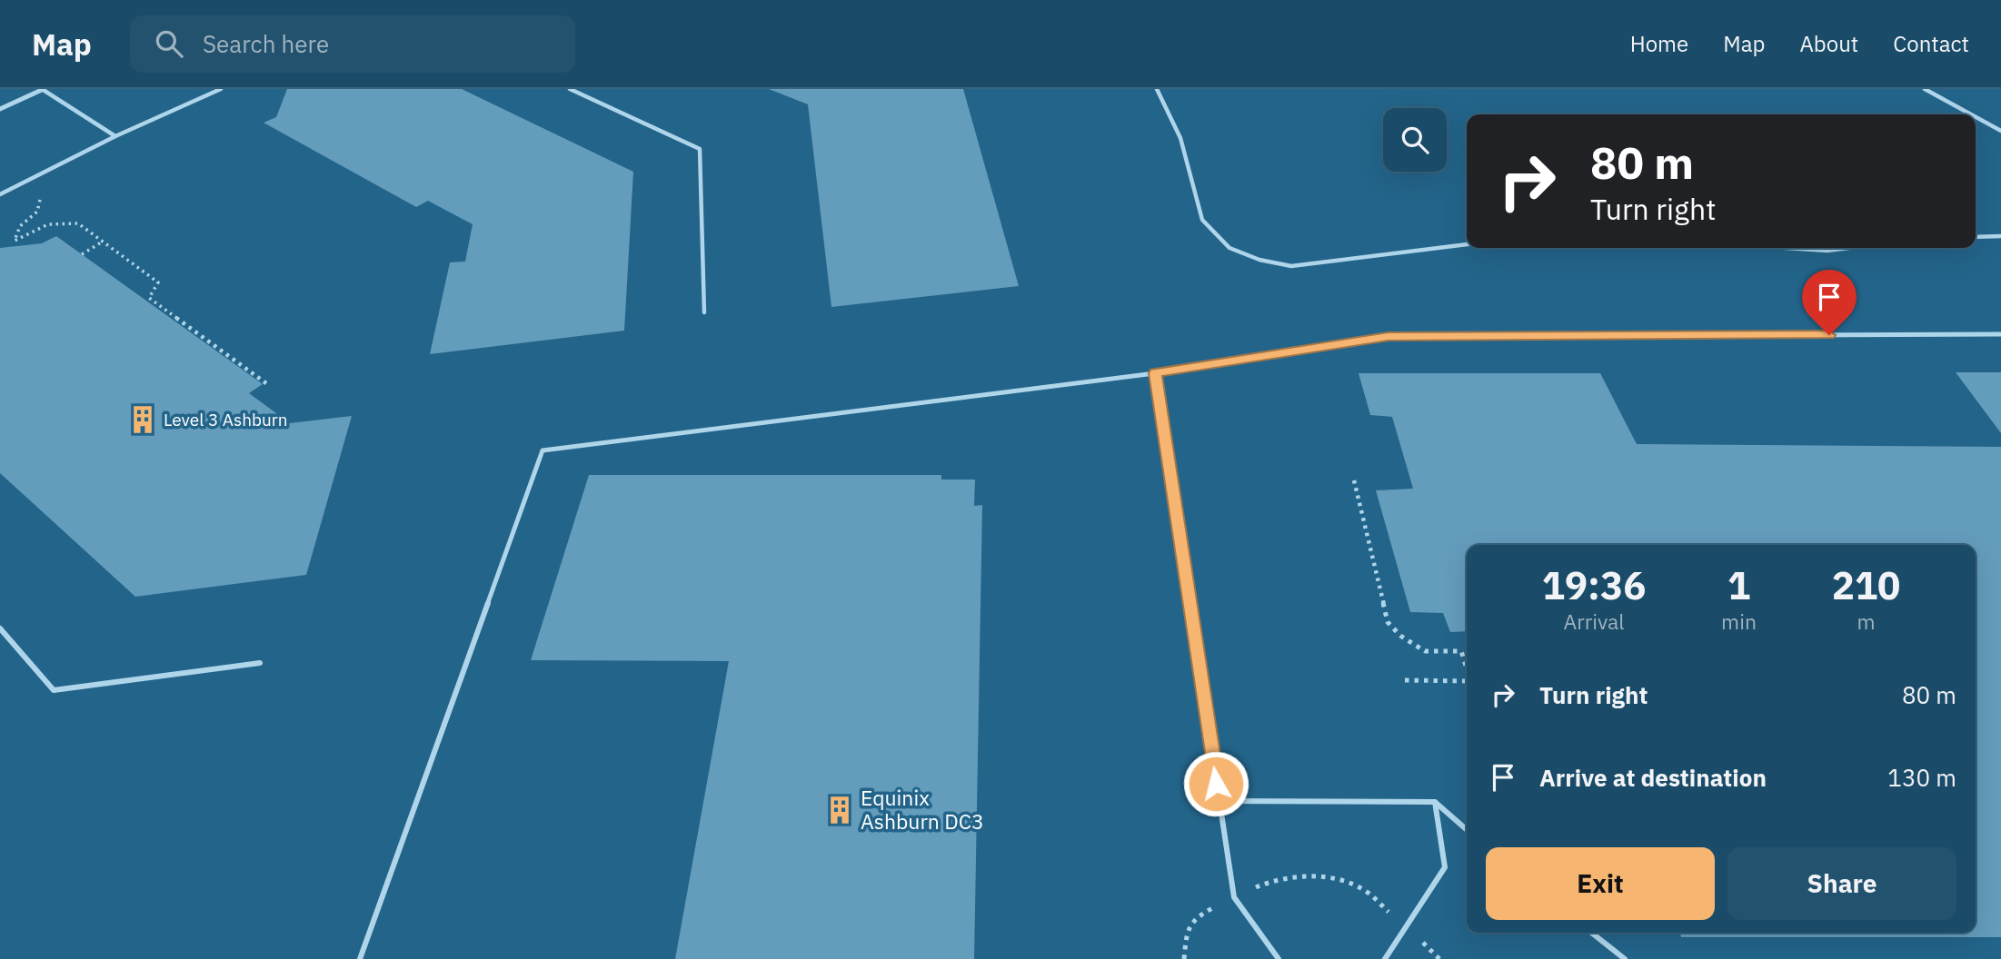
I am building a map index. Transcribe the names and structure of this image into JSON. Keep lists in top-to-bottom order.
{
  "places": {
    "building": ["Level 3 Ashburn", "Equinix Ashburn DC3"]
  },
  "page": {
    "header": "Map",
    "search": "Search here",
    "nav": [
      "Home",
      "Map",
      "About",
      "Contact"
    ],
    "turn": ["80 m", "Turn right"],
    "eta": [
      "19:36",
      "Arrival",
      "1",
      "min",
      "210",
      "m"
    ],
    "list": [
      {
        "name": "Turn right",
        "value": "80 m"
      },
      {
        "name": "Arrive at destination",
        "value": "130 m"
      }
    ],
    "buttons": ["Exit", "Share"]
  }
}
